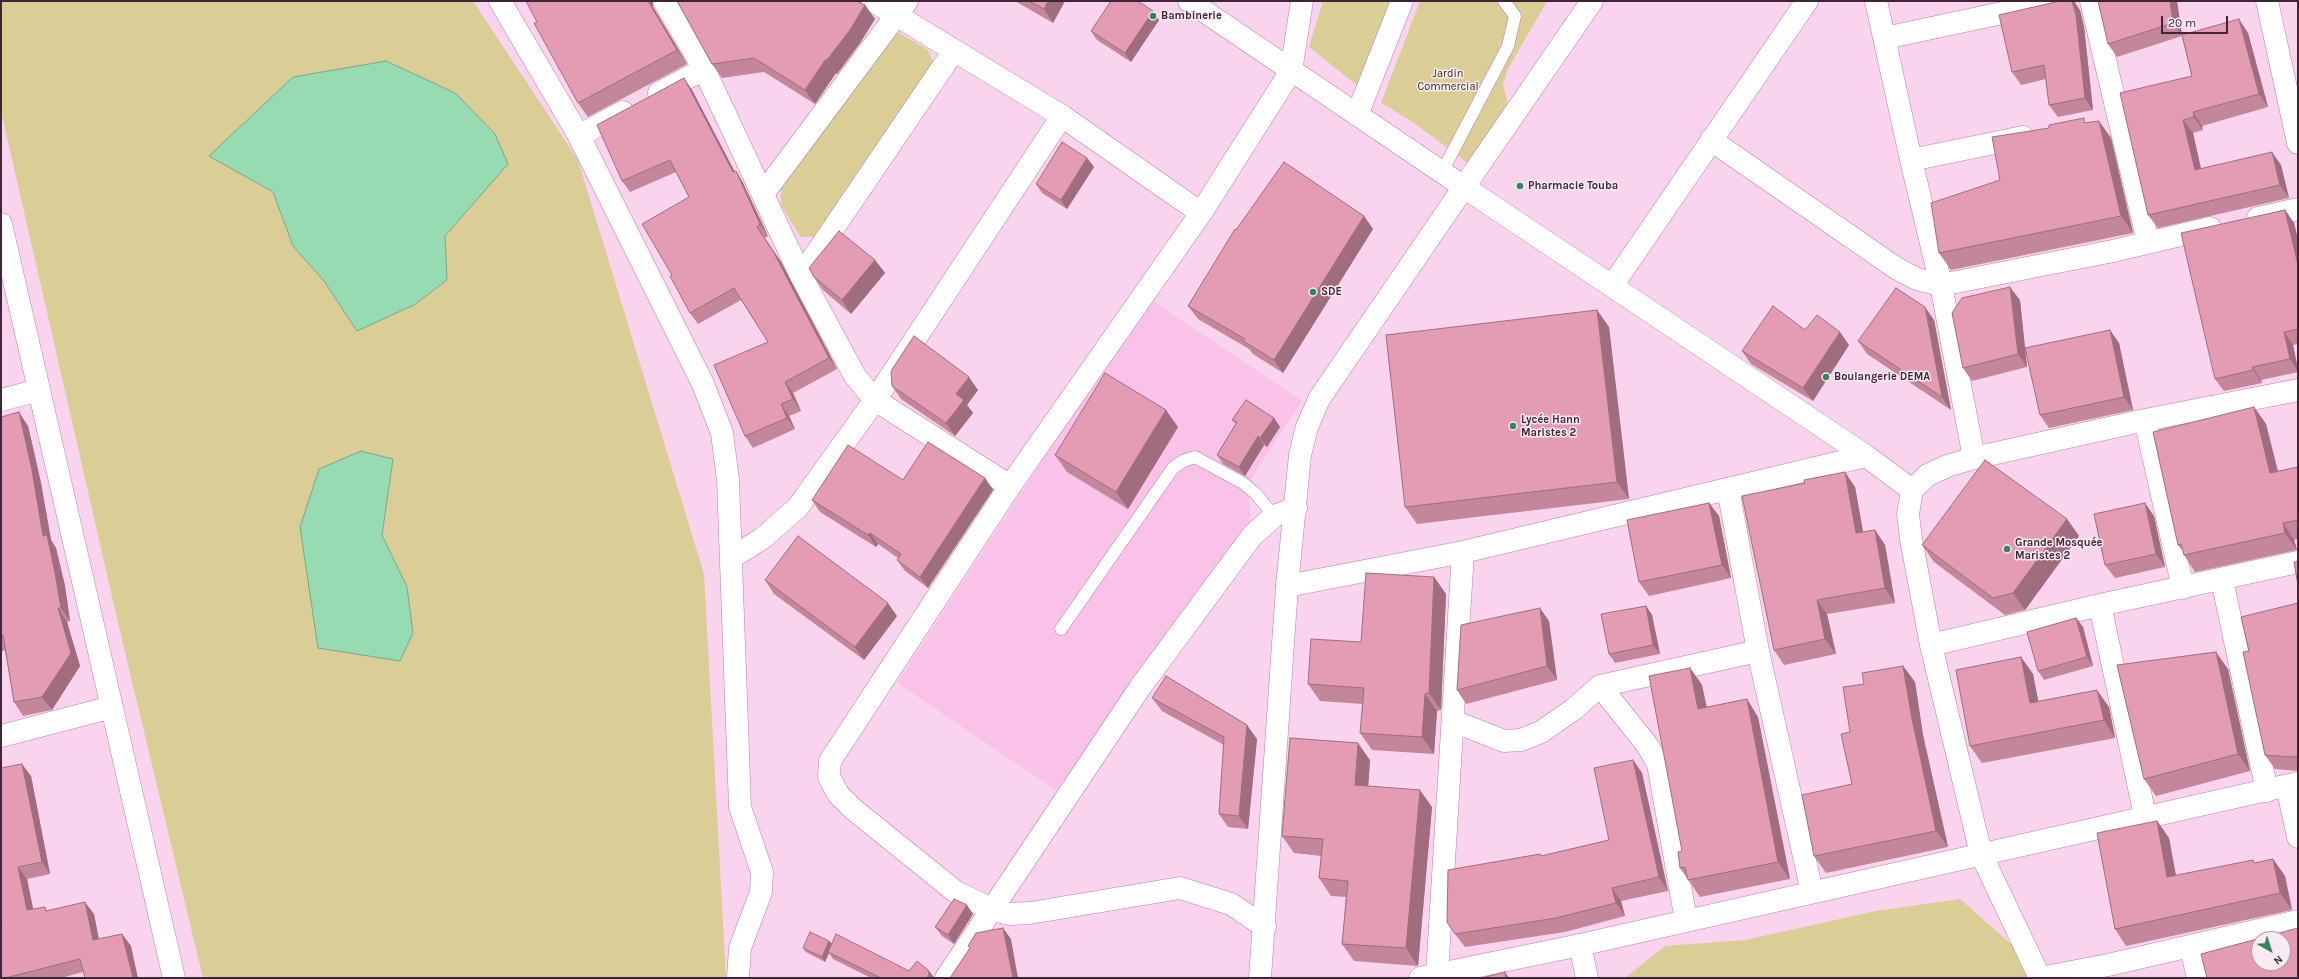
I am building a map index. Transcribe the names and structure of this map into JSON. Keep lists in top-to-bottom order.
{
  "parks": ["Jardin Commercial"],
  "places": [
    "Bambinerie",
    "Pharmacie Touba",
    "SDE",
    "Boulangerie DEMA",
    "Lycée Hann Maristes 2",
    "Grande Mosquée Maristes 2"
  ],
  "scale_bar": "20 m",
  "north": "bottom right"
}
